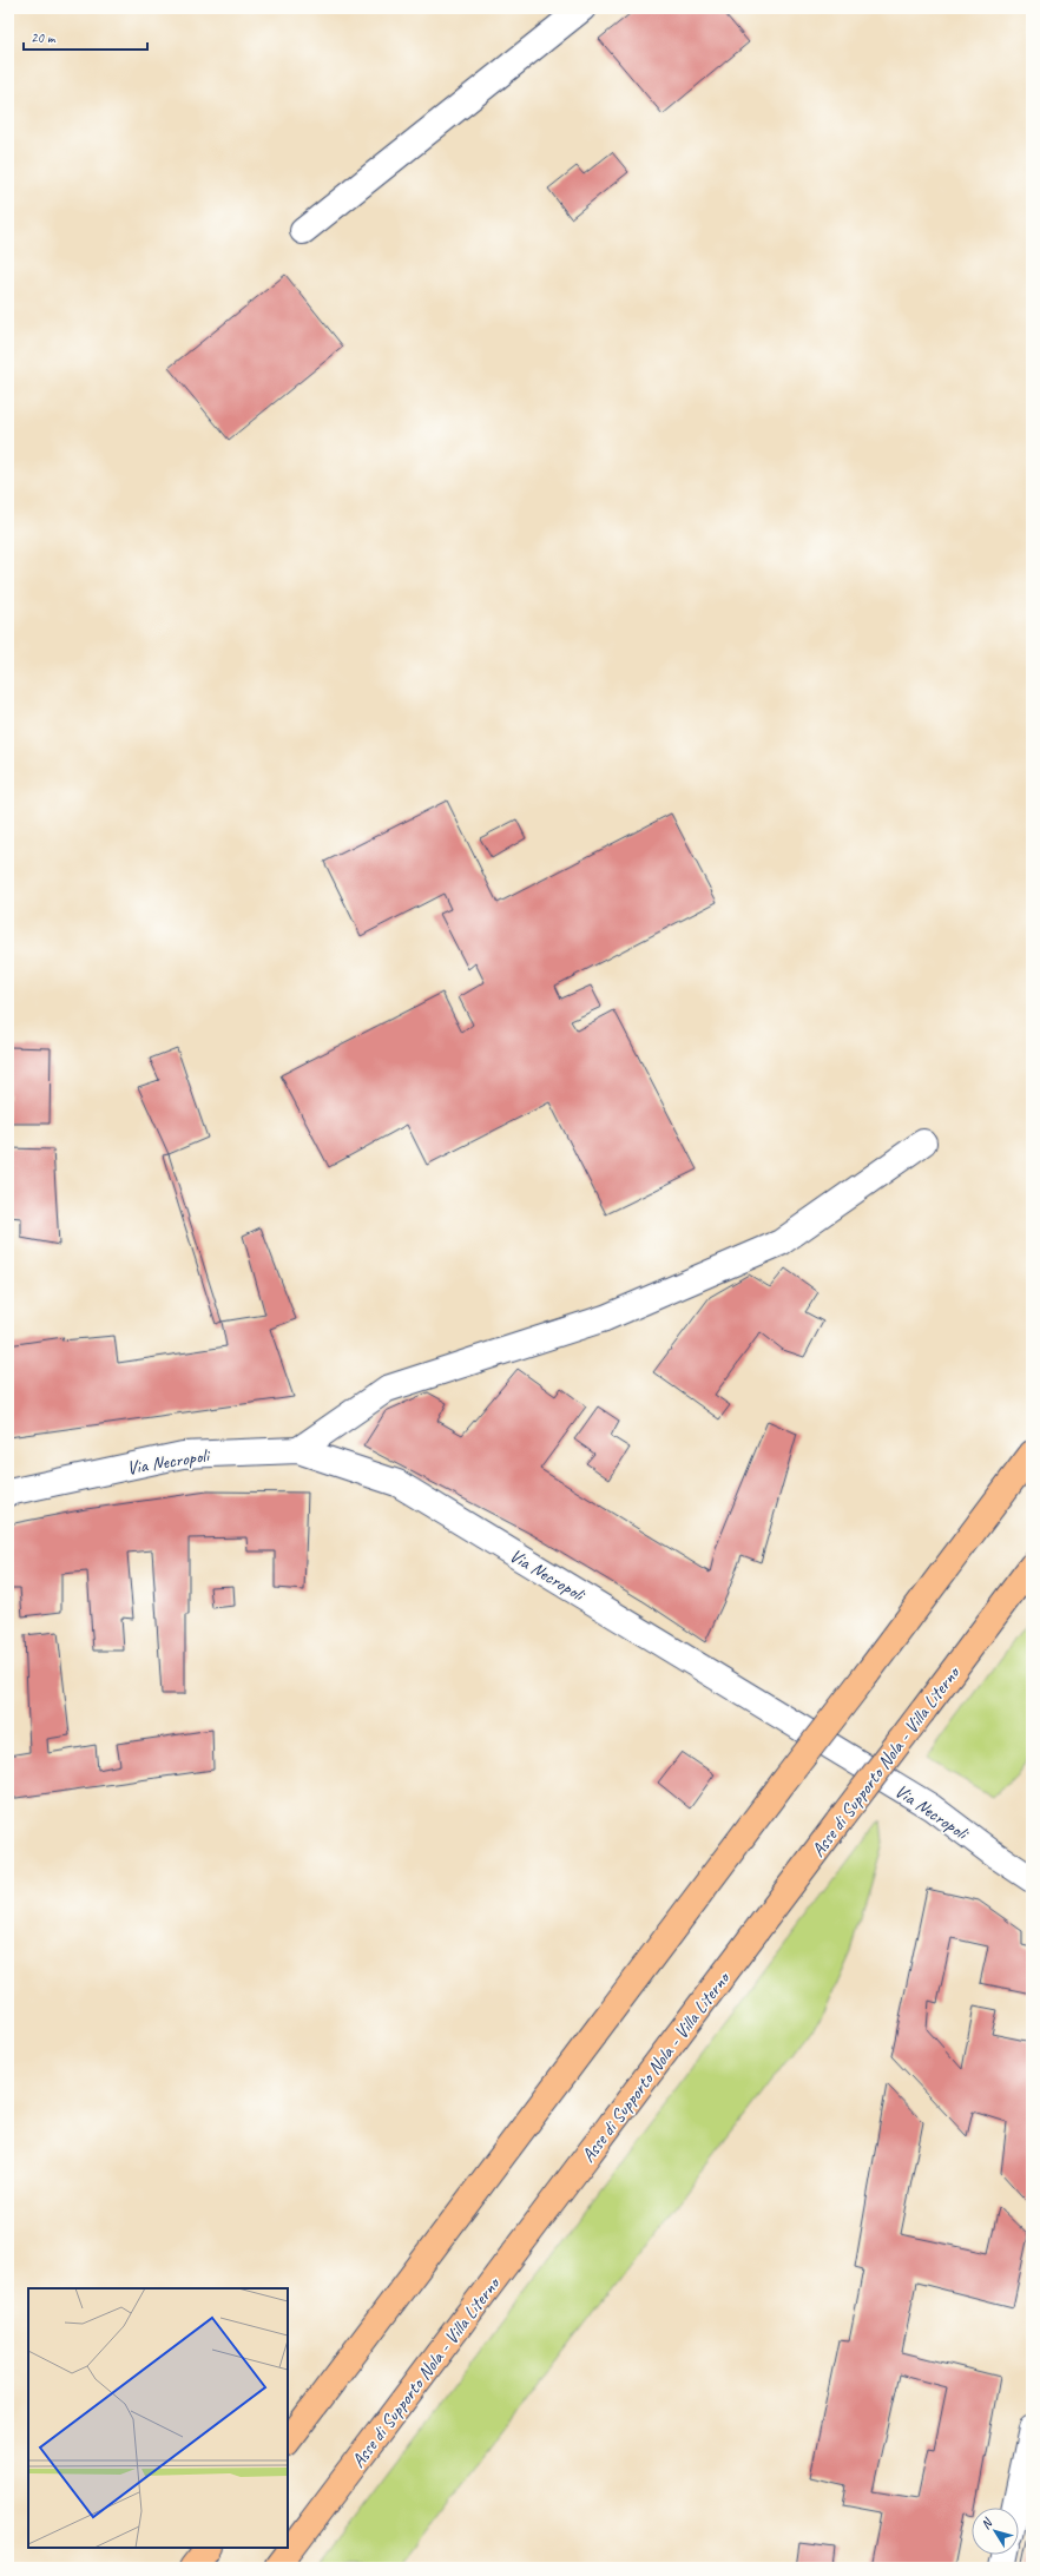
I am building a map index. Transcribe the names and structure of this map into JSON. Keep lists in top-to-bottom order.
{
  "streets": {
    "highway": ["Asse di Supporto Nola - Villa Literno"],
    "street": ["Via Necropoli"]
  },
  "scale_bar": "20 m",
  "north": "top left"
}
